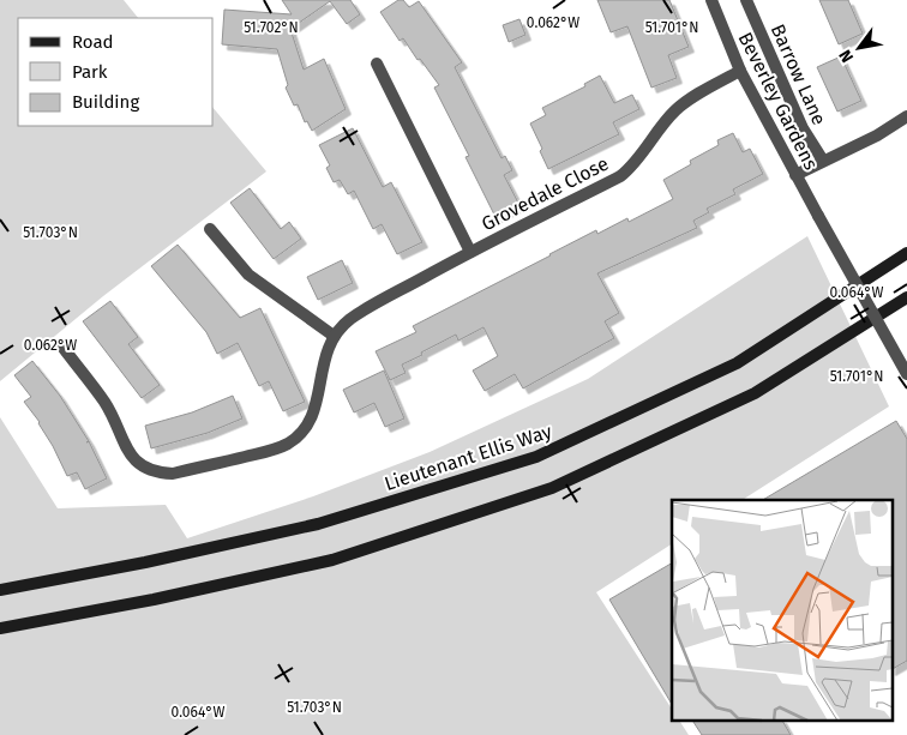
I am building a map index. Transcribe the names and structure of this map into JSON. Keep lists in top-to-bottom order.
{
  "streets": {
    "main road": ["Lieutenant Ellis Way"],
    "street": ["Barrow Lane", "Beverley Gardens", "Grovedale Close"]
  },
  "crossings": [
    ["Beverley Gardens", "Grovedale Close"]
  ],
  "legend": ["Road", "Park", "Building"],
  "north": "bottom left",
  "coordinates": [
    "0.062°W",
    "51.701°N",
    "51.702°N",
    "51.703°N",
    "0.064°W"
  ]
}
